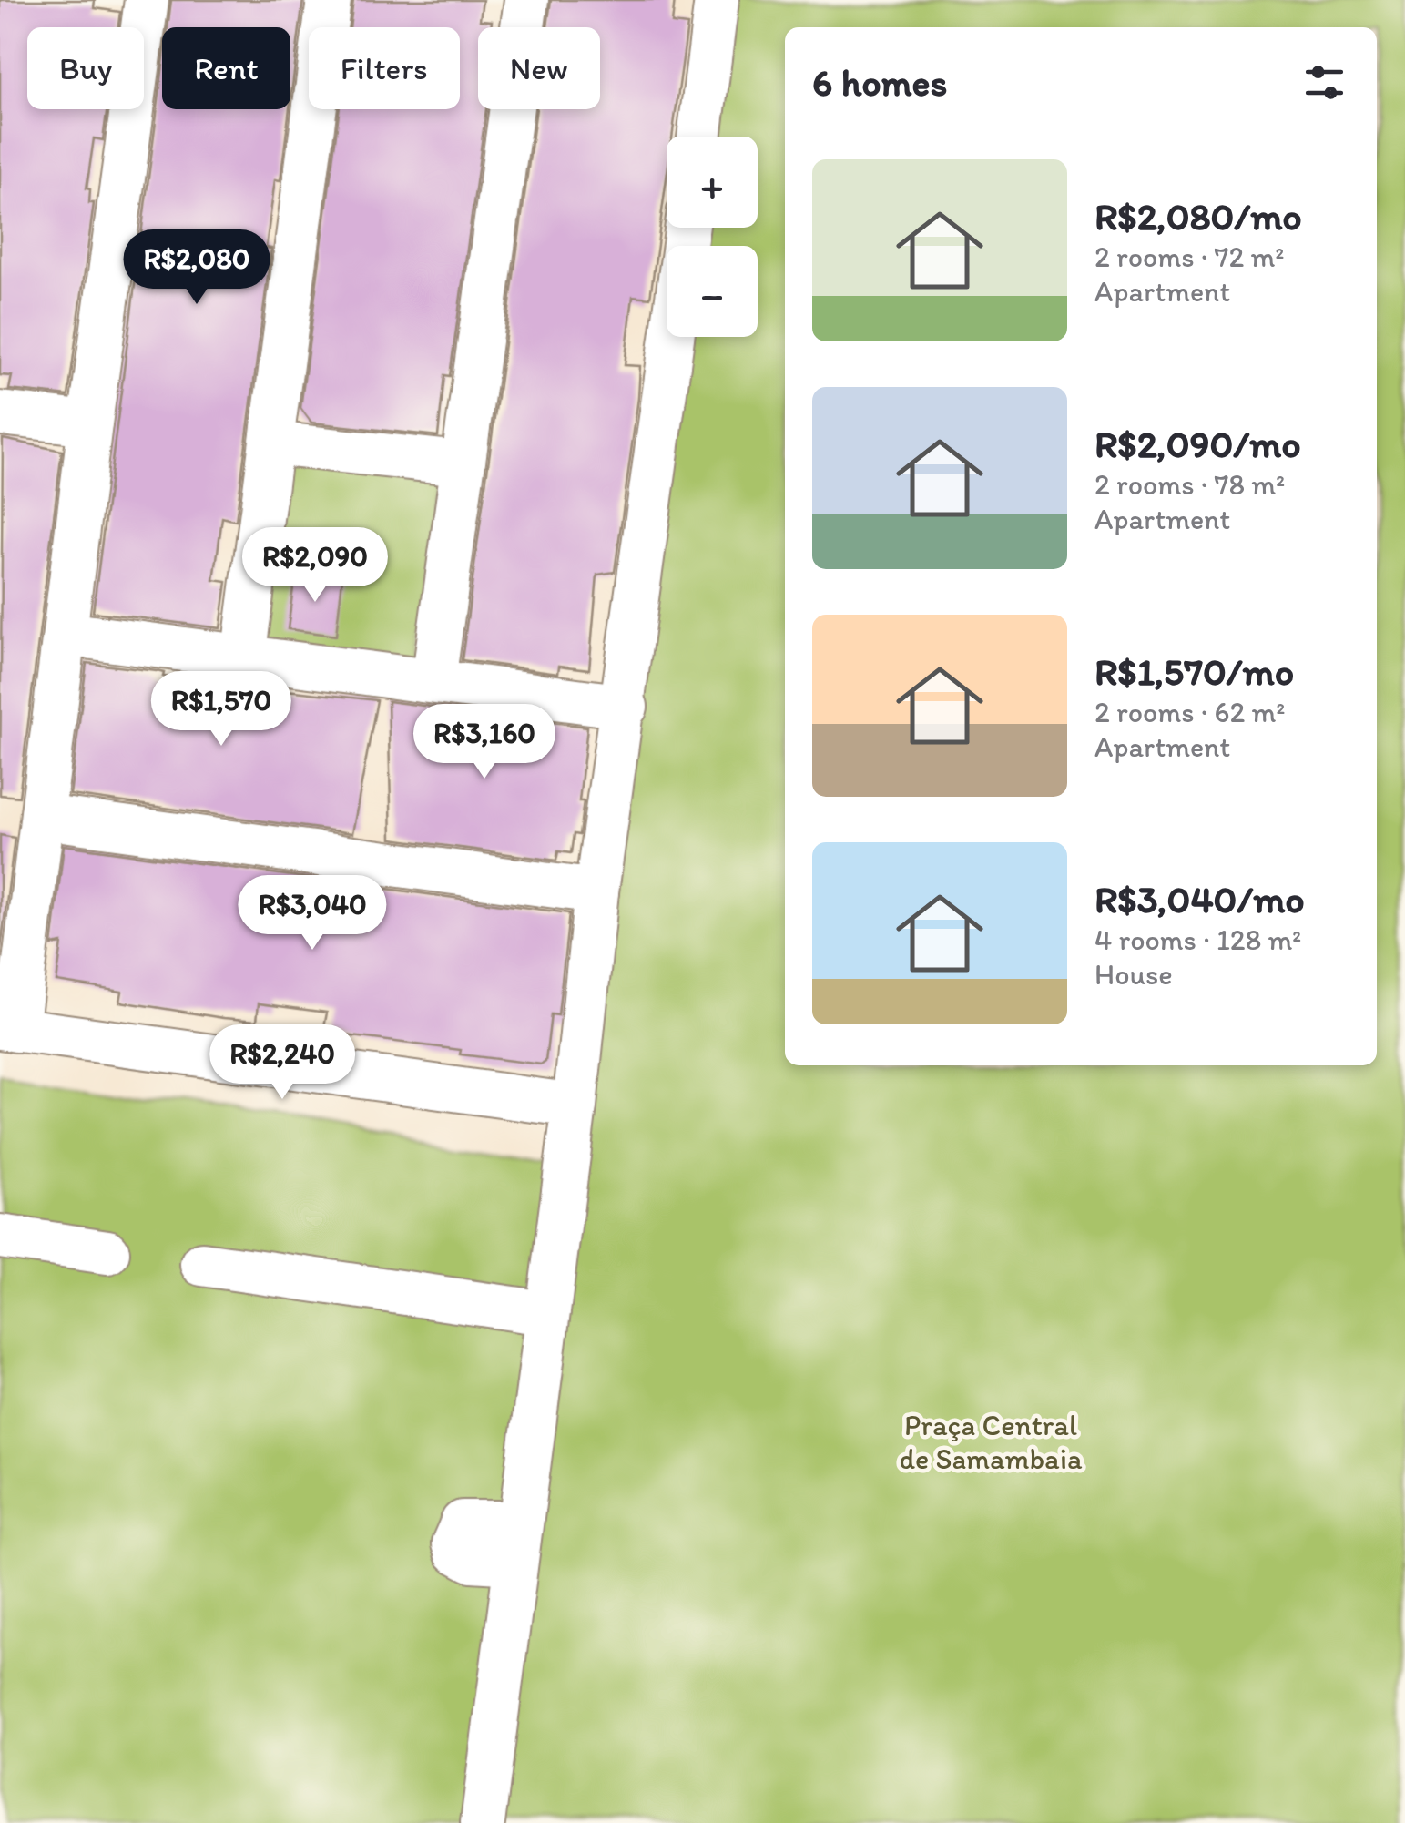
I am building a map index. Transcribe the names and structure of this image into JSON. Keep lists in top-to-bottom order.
{
  "parks": ["Praça Central de Samambaia"],
  "page": {
    "chip": [
      "Buy",
      "Rent",
      "Filters",
      "New"
    ],
    "heading": "6 homes",
    "map_buttons": ["+", "−"],
    "list": [
      {
        "name": "R$2,080/mo",
        "note": "2 rooms · 72 m² · Apartment"
      },
      {
        "name": "R$2,090/mo",
        "note": "2 rooms · 78 m² · Apartment"
      },
      {
        "name": "R$1,570/mo",
        "note": "2 rooms · 62 m² · Apartment"
      },
      {
        "name": "R$3,040/mo",
        "note": "4 rooms · 128 m² · House"
      }
    ],
    "price": [
      "R$2,080",
      "R$2,090",
      "R$1,570",
      "R$3,160",
      "R$3,040",
      "R$2,240"
    ]
  }
}
